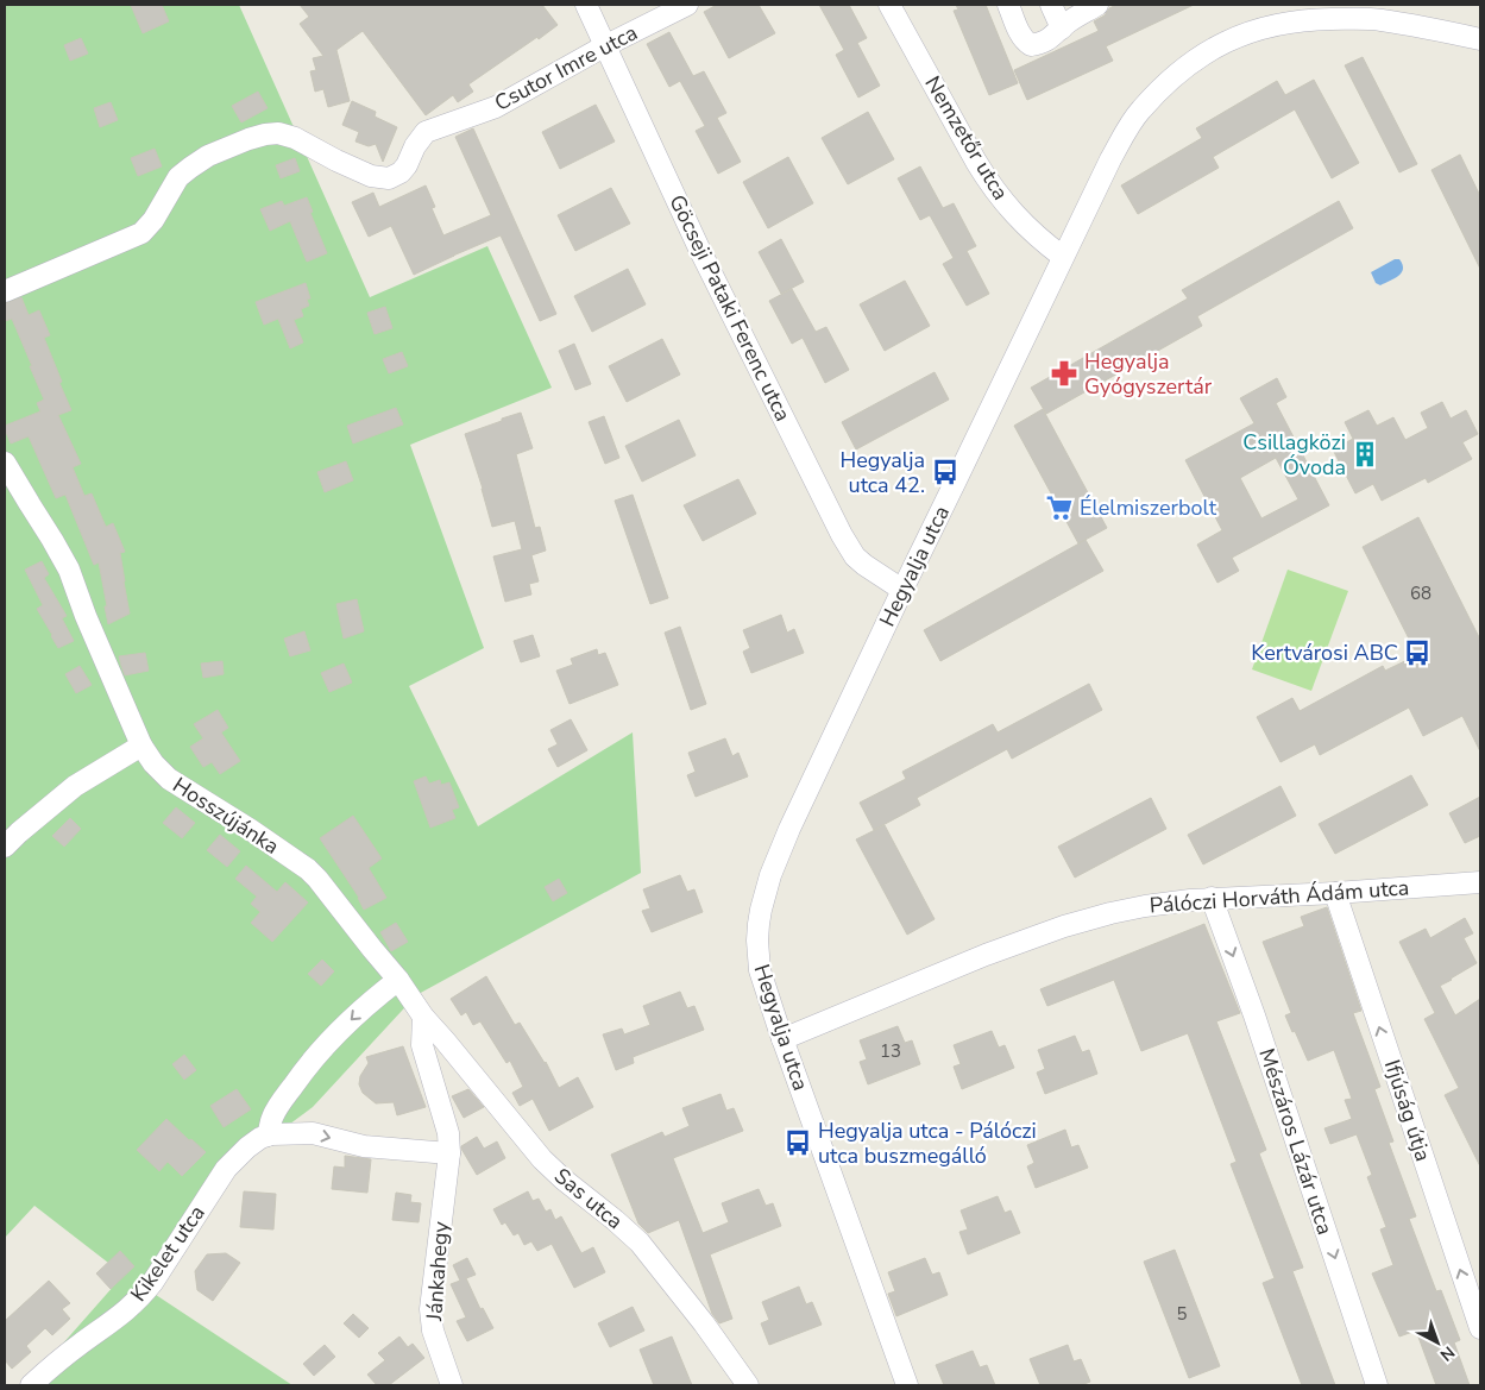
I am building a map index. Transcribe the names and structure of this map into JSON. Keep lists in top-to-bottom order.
{
  "streets": {
    "street": [
      "Csutor Imre utca",
      "Nemzetőr utca",
      "Göcseji Pataki Ferenc utca",
      "Hegyalja utca",
      "Hosszújánka",
      "Pálóczi Horváth Ádám utca",
      "Ifjúság útja",
      "Mészáros Lázár utca",
      "Sas utca",
      "Kikelet utca",
      "Jánkahegy"
    ]
  },
  "crossings": [
    ["Csutor Imre utca", "Göcseji Pataki Ferenc utca"],
    ["Nemzetőr utca", "Hegyalja utca"],
    ["Göcseji Pataki Ferenc utca", "Hegyalja utca"],
    ["Hegyalja utca", "Pálóczi Horváth Ádám utca"],
    ["Hosszújánka", "Sas utca"],
    ["Pálóczi Horváth Ádám utca", "Ifjúság útja"],
    ["Pálóczi Horváth Ádám utca", "Mészáros Lázár utca"]
  ],
  "one_way": ["Ifjúság útja", "Mészáros Lázár utca"],
  "places": {
    "pharmacy": ["Hegyalja Gyógyszertár"],
    "building": ["Csillagközi Óvoda"],
    "bus stop": ["Hegyalja utca 42.", "Kertvárosi ABC", "Hegyalja utca - Pálóczi utca buszmegálló"],
    "supermarket": ["Élelmiszerbolt"]
  },
  "house_numbers": ["68", "13", "5"],
  "north": "bottom right"
}
